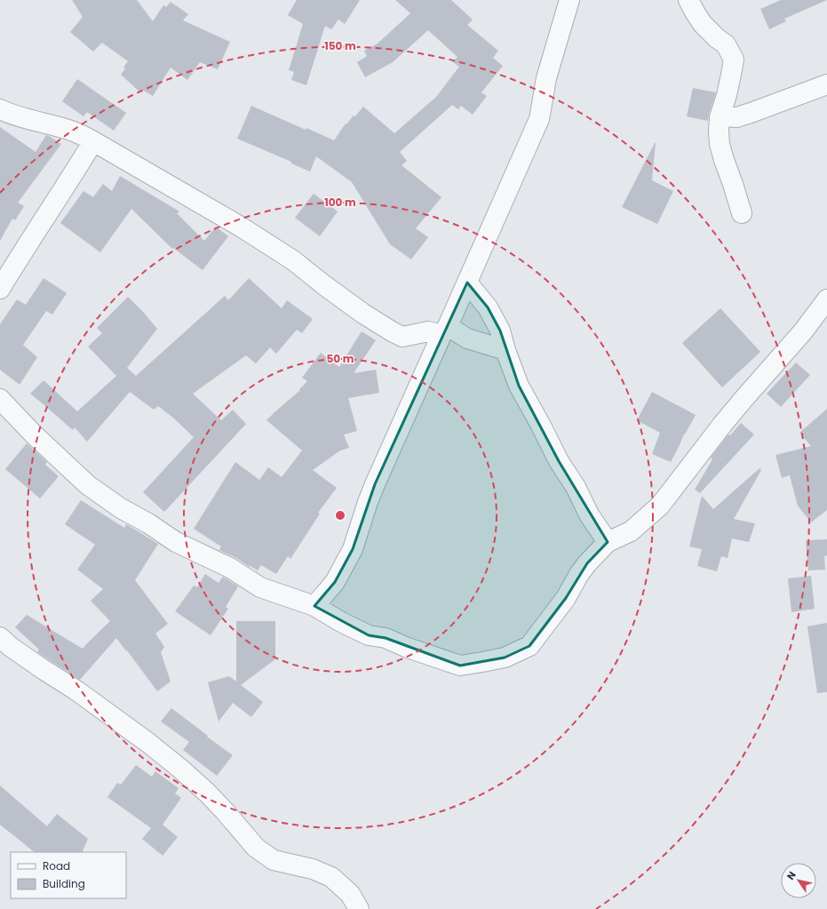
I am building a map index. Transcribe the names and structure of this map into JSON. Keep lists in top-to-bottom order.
{
  "legend": ["Road", "Building"],
  "north": "top left",
  "rings": ["150 m", "100 m", "50 m"]
}
